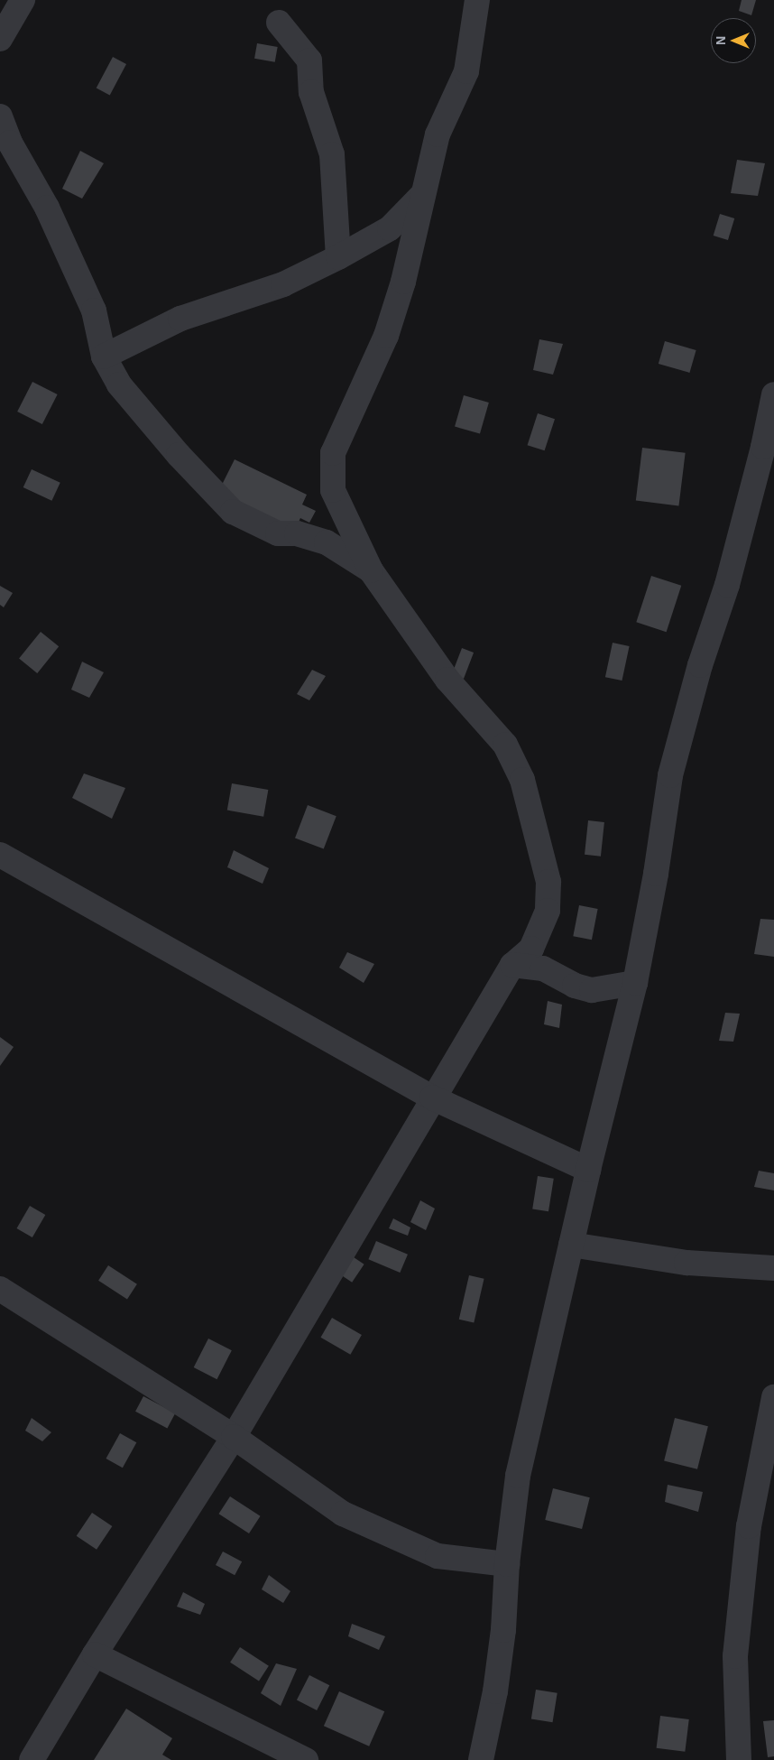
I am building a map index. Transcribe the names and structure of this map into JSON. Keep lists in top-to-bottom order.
{
  "north": "left"
}
